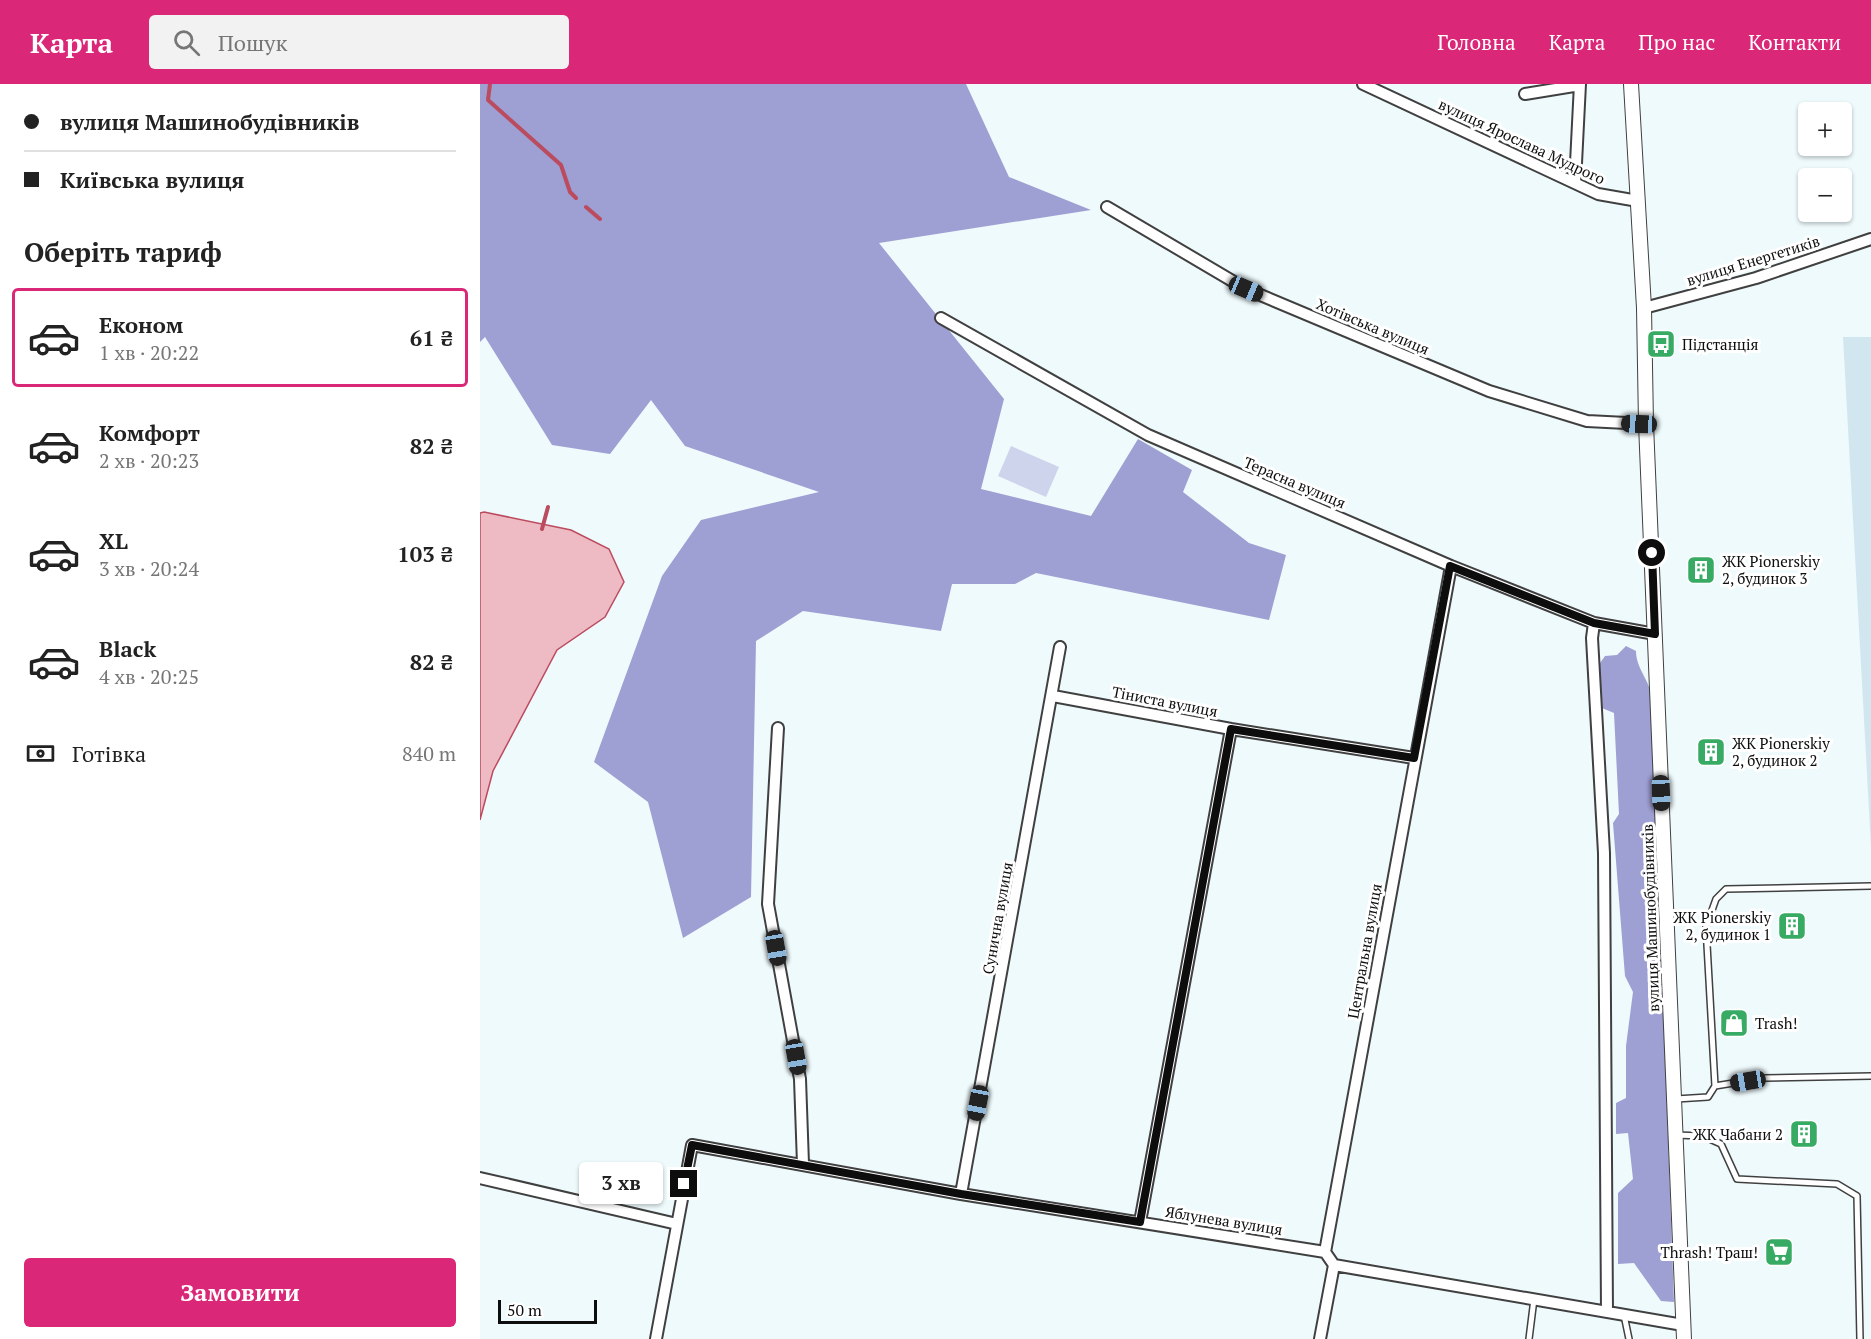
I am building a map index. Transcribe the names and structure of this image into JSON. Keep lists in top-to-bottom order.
{
  "streets": {
    "street": [
      "вулиця Ярослава Мудрого",
      "вулиця Енергетиків",
      "Хотівська вулиця",
      "Терасна вулиця",
      "Тіниста вулиця",
      "Сунична вулиця",
      "вулиця Машинобудівників",
      "Центральна вулиця",
      "Яблунева вулиця"
    ]
  },
  "crossings": [
    ["вулиця Ярослава Мудрого", "вулиця Машинобудівників"],
    ["вулиця Енергетиків", "вулиця Машинобудівників"],
    ["Хотівська вулиця", "вулиця Машинобудівників"],
    ["Терасна вулиця", "вулиця Машинобудівників"],
    ["Терасна вулиця", "Центральна вулиця"],
    ["Тіниста вулиця", "Сунична вулиця"],
    ["Тіниста вулиця", "Центральна вулиця"],
    ["Сунична вулиця", "Яблунева вулиця"],
    ["Центральна вулиця", "Яблунева вулиця"]
  ],
  "places": {
    "bus stop": ["Підстанція"],
    "building": [
      "ЖК Pionerskiy 2, будинок 3",
      "ЖК Pionerskiy 2, будинок 2",
      "ЖК Pionerskiy 2, будинок 1",
      "ЖК Чабани 2"
    ],
    "shop": ["Trash!"],
    "supermarket": ["Thrash! Траш!"]
  },
  "scale_bar": "50 m",
  "page": {
    "header": "Карта",
    "search": "Пошук",
    "nav": [
      "Головна",
      "Карта",
      "Про нас",
      "Контакти"
    ],
    "banner": ["вулиця Машинобудівників", "Київська вулиця"],
    "map_buttons": ["+", "−"],
    "heading": "Оберіть тариф",
    "list": [
      {
        "name": "Економ",
        "note": "1 хв · 20:22",
        "value": "61 ₴"
      },
      {
        "name": "Комфорт",
        "note": "2 хв · 20:23",
        "value": "82 ₴"
      },
      {
        "name": "XL",
        "note": "3 хв · 20:24",
        "value": "103 ₴"
      },
      {
        "name": "Black",
        "note": "4 хв · 20:25",
        "value": "82 ₴"
      }
    ],
    "pay": ["Готівка", "840 m"],
    "bubble": "3 хв",
    "buttons": "Замовити",
    "scale": "50 m"
  }
}
